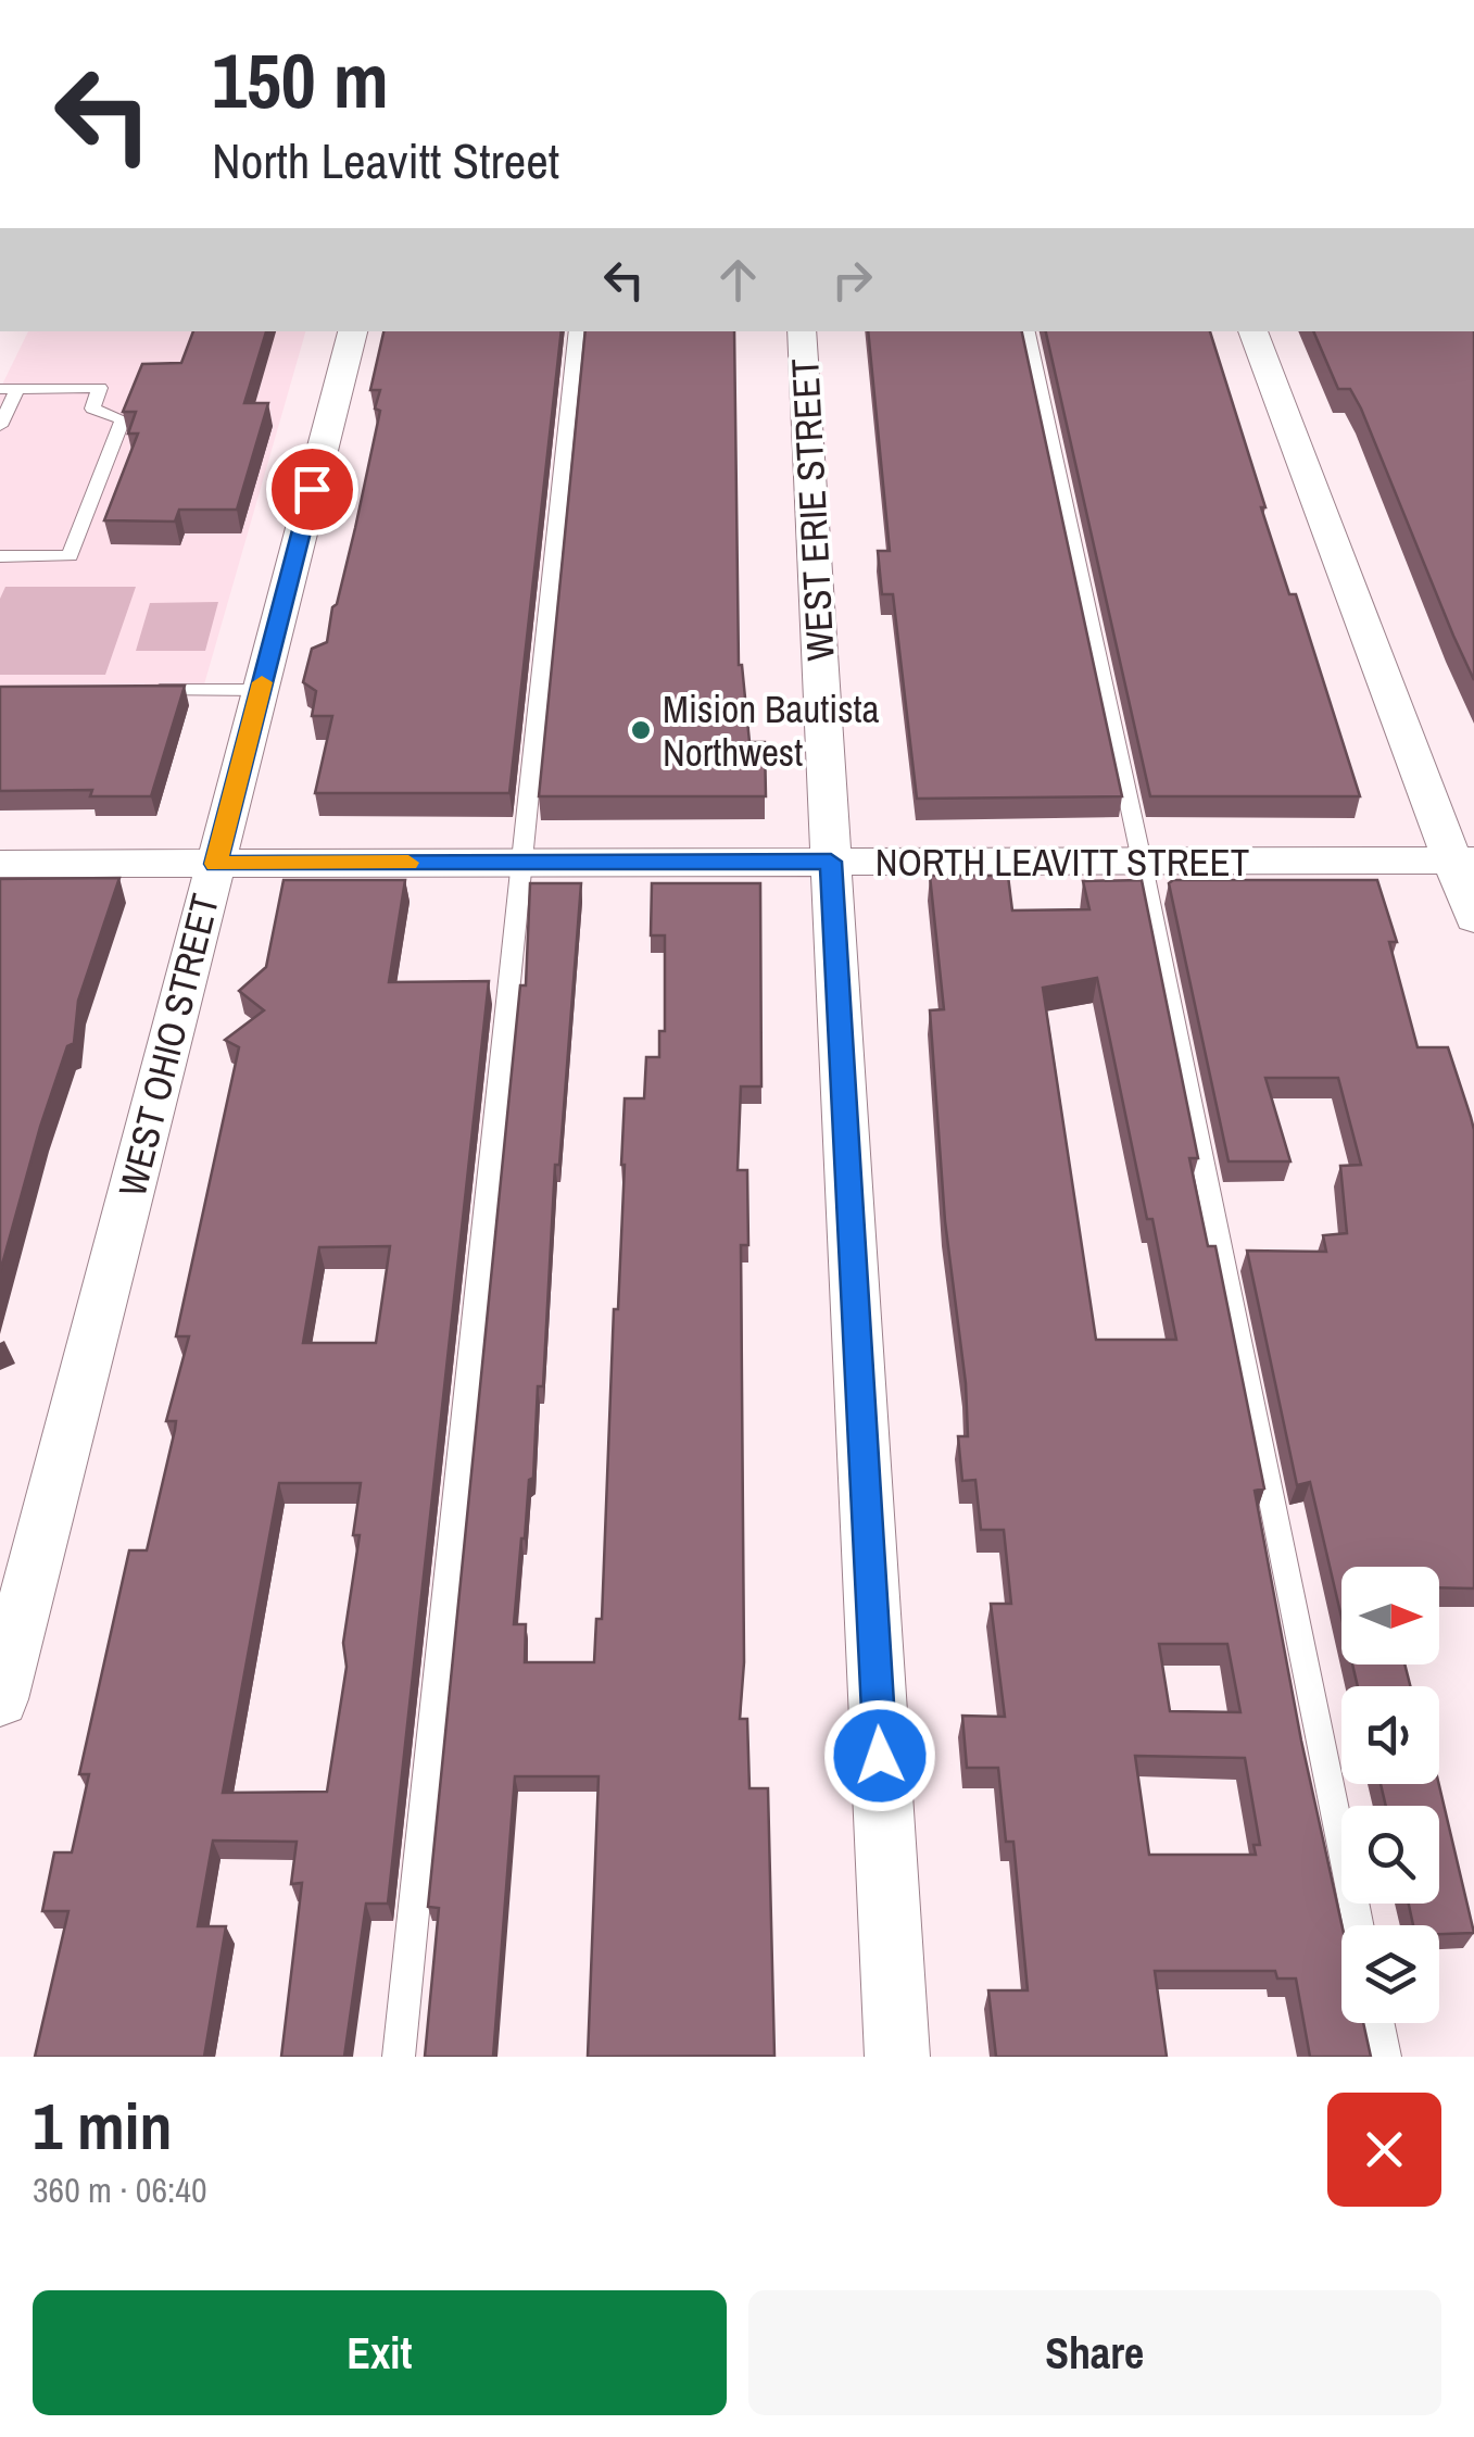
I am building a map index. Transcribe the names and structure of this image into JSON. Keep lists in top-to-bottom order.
{
  "streets": {
    "street": ["WEST ERIE STREET", "NORTH LEAVITT STREET", "WEST OHIO STREET"]
  },
  "crossings": [
    ["WEST ERIE STREET", "NORTH LEAVITT STREET"],
    ["NORTH LEAVITT STREET", "WEST OHIO STREET"]
  ],
  "places": ["Mision Bautista Northwest"],
  "north": "right",
  "page": {
    "turn": ["150 m", "North Leavitt Street"],
    "heading": ["1 min", "360 m · 06:40"],
    "buttons": ["Exit", "Share"]
  }
}
